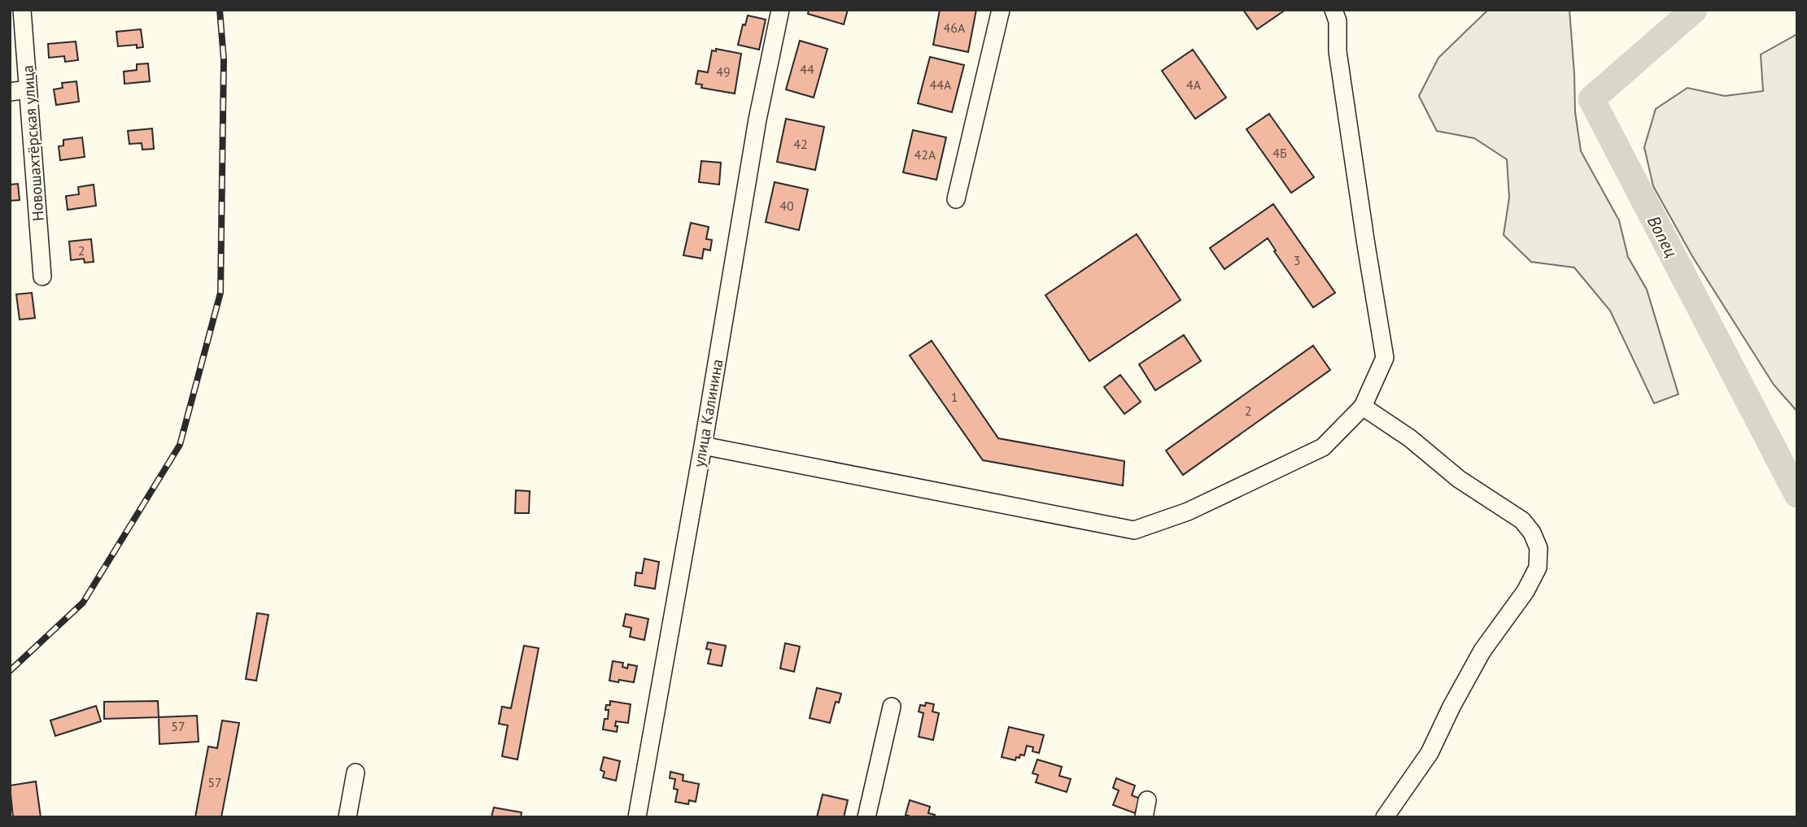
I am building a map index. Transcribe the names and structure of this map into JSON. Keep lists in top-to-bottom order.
{
  "streets": {
    "street": ["Новошахтёрская улица", "улица Калинина"]
  },
  "water": ["Вопец"],
  "house_numbers": [
    "46А",
    "44",
    "49",
    "44А",
    "4А",
    "42",
    "4Б",
    "42А",
    "40",
    "2",
    "3",
    "1",
    "2",
    "57",
    "57"
  ]
}
